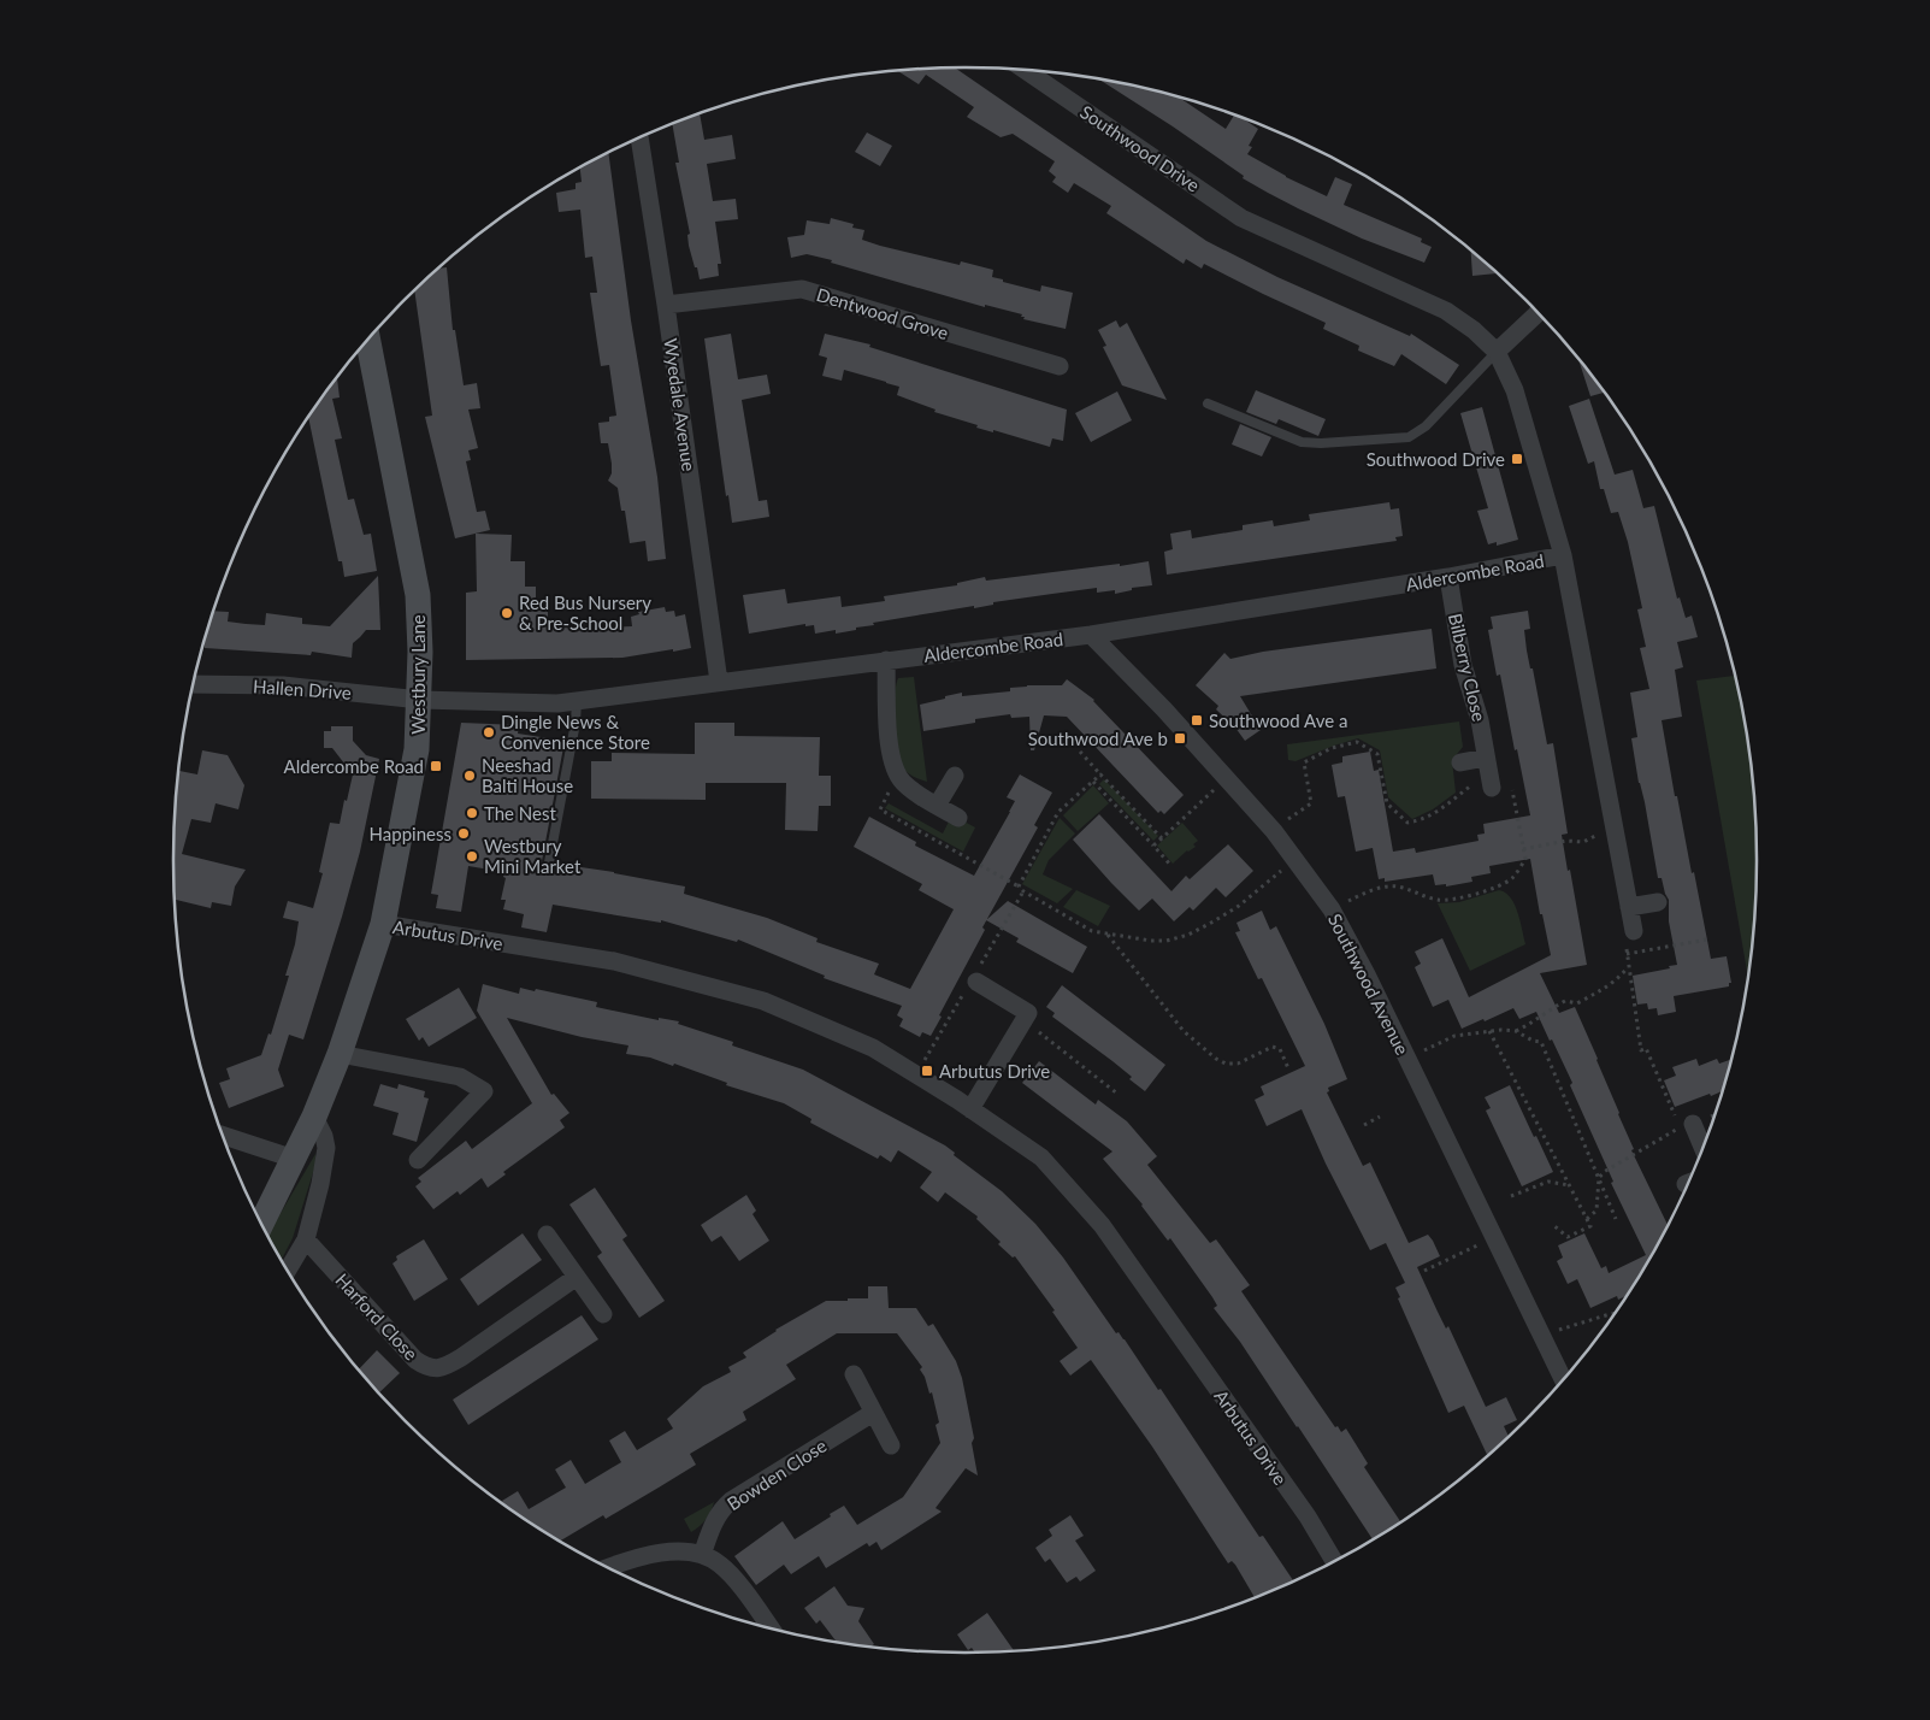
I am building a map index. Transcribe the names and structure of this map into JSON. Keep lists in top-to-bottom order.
{
  "streets": {
    "street": [
      "Southwood Drive",
      "Dentwood Grove",
      "Wyedale Avenue",
      "Aldercombe Road",
      "Bilberry Close",
      "Westbury Lane",
      "Hallen Drive",
      "Arbutus Drive",
      "Southwood Avenue",
      "Harford Close",
      "Bowden Close"
    ]
  },
  "crossings": [
    ["Southwood Drive", "Aldercombe Road"],
    ["Dentwood Grove", "Wyedale Avenue"],
    ["Wyedale Avenue", "Aldercombe Road"],
    ["Aldercombe Road", "Bilberry Close"],
    ["Aldercombe Road", "Westbury Lane"],
    ["Aldercombe Road", "Hallen Drive"],
    ["Aldercombe Road", "Southwood Avenue"],
    ["Westbury Lane", "Hallen Drive"],
    ["Westbury Lane", "Arbutus Drive"]
  ],
  "places": {
    "transit": [
      "Southwood Drive",
      "Southwood Ave a",
      "Southwood Ave b",
      "Aldercombe Road",
      "Arbutus Drive"
    ],
    "other": [
      "Red Bus Nursery & Pre-School",
      "Dingle News & Convenience Store",
      "Neeshad Balti House",
      "The Nest",
      "Happiness",
      "Westbury Mini Market"
    ]
  }
}
